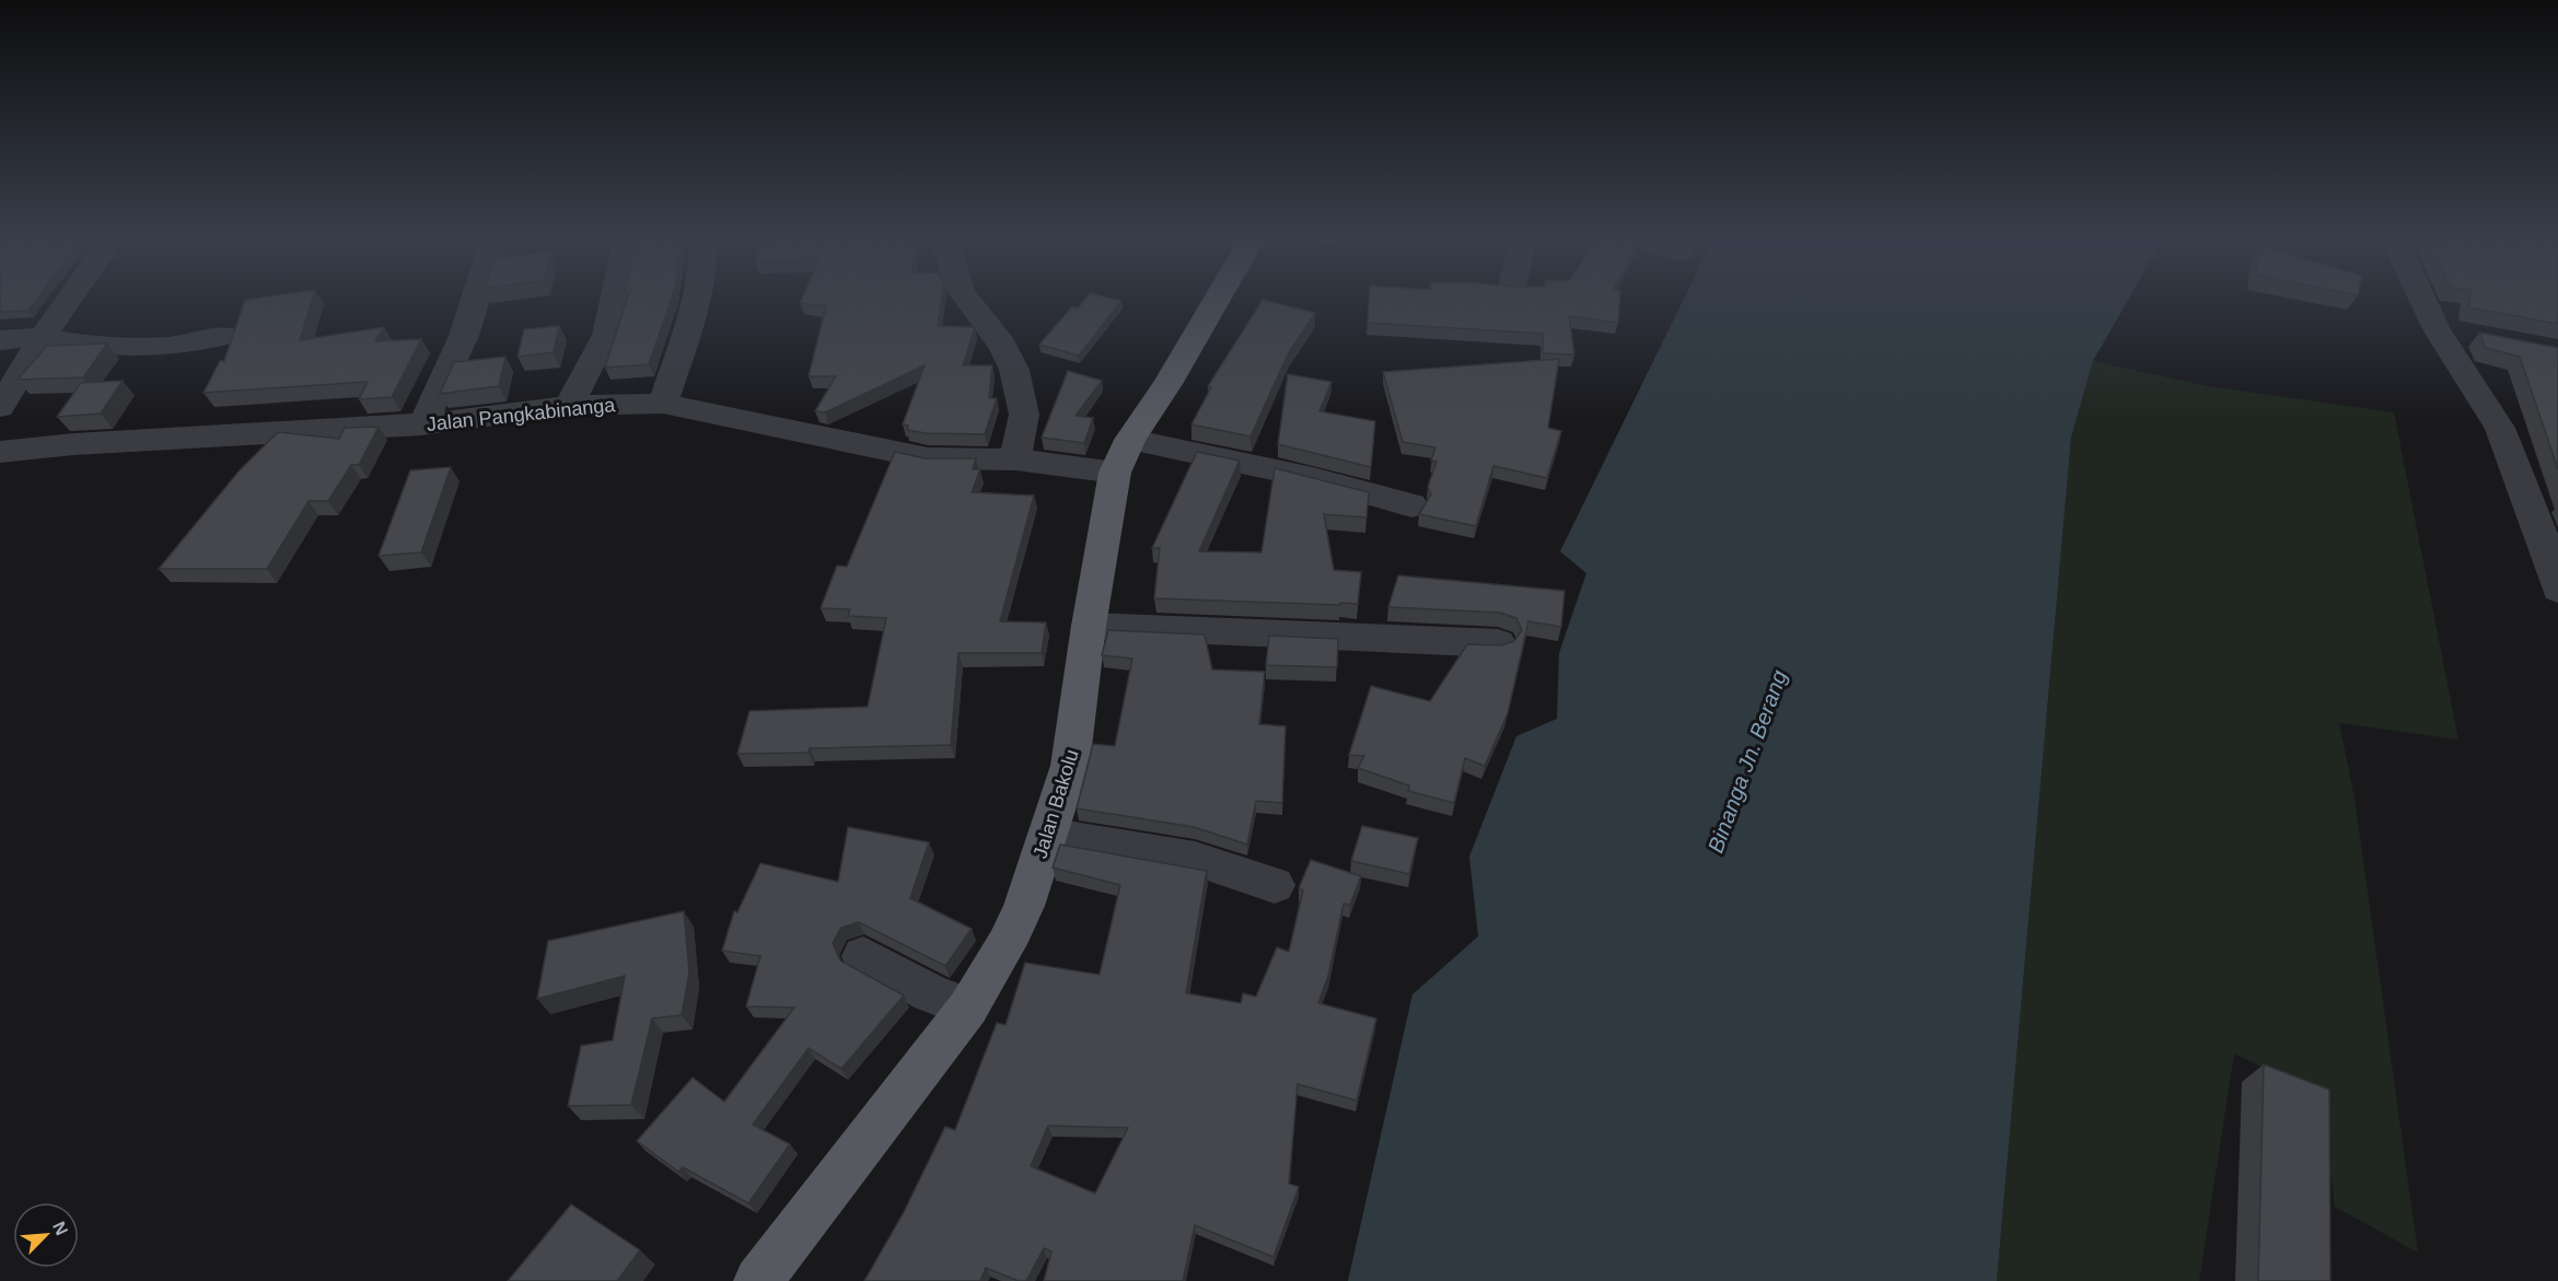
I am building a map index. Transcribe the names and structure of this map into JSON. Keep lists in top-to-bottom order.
{
  "streets": {
    "main road": ["Jalan Bakolu"],
    "street": ["Jalan Pangkabinanga"]
  },
  "crossings": [
    ["Jalan Pangkabinanga", "Jalan Bakolu"]
  ],
  "water": ["Binanga Jn. Berang"],
  "north": "top right"
}
